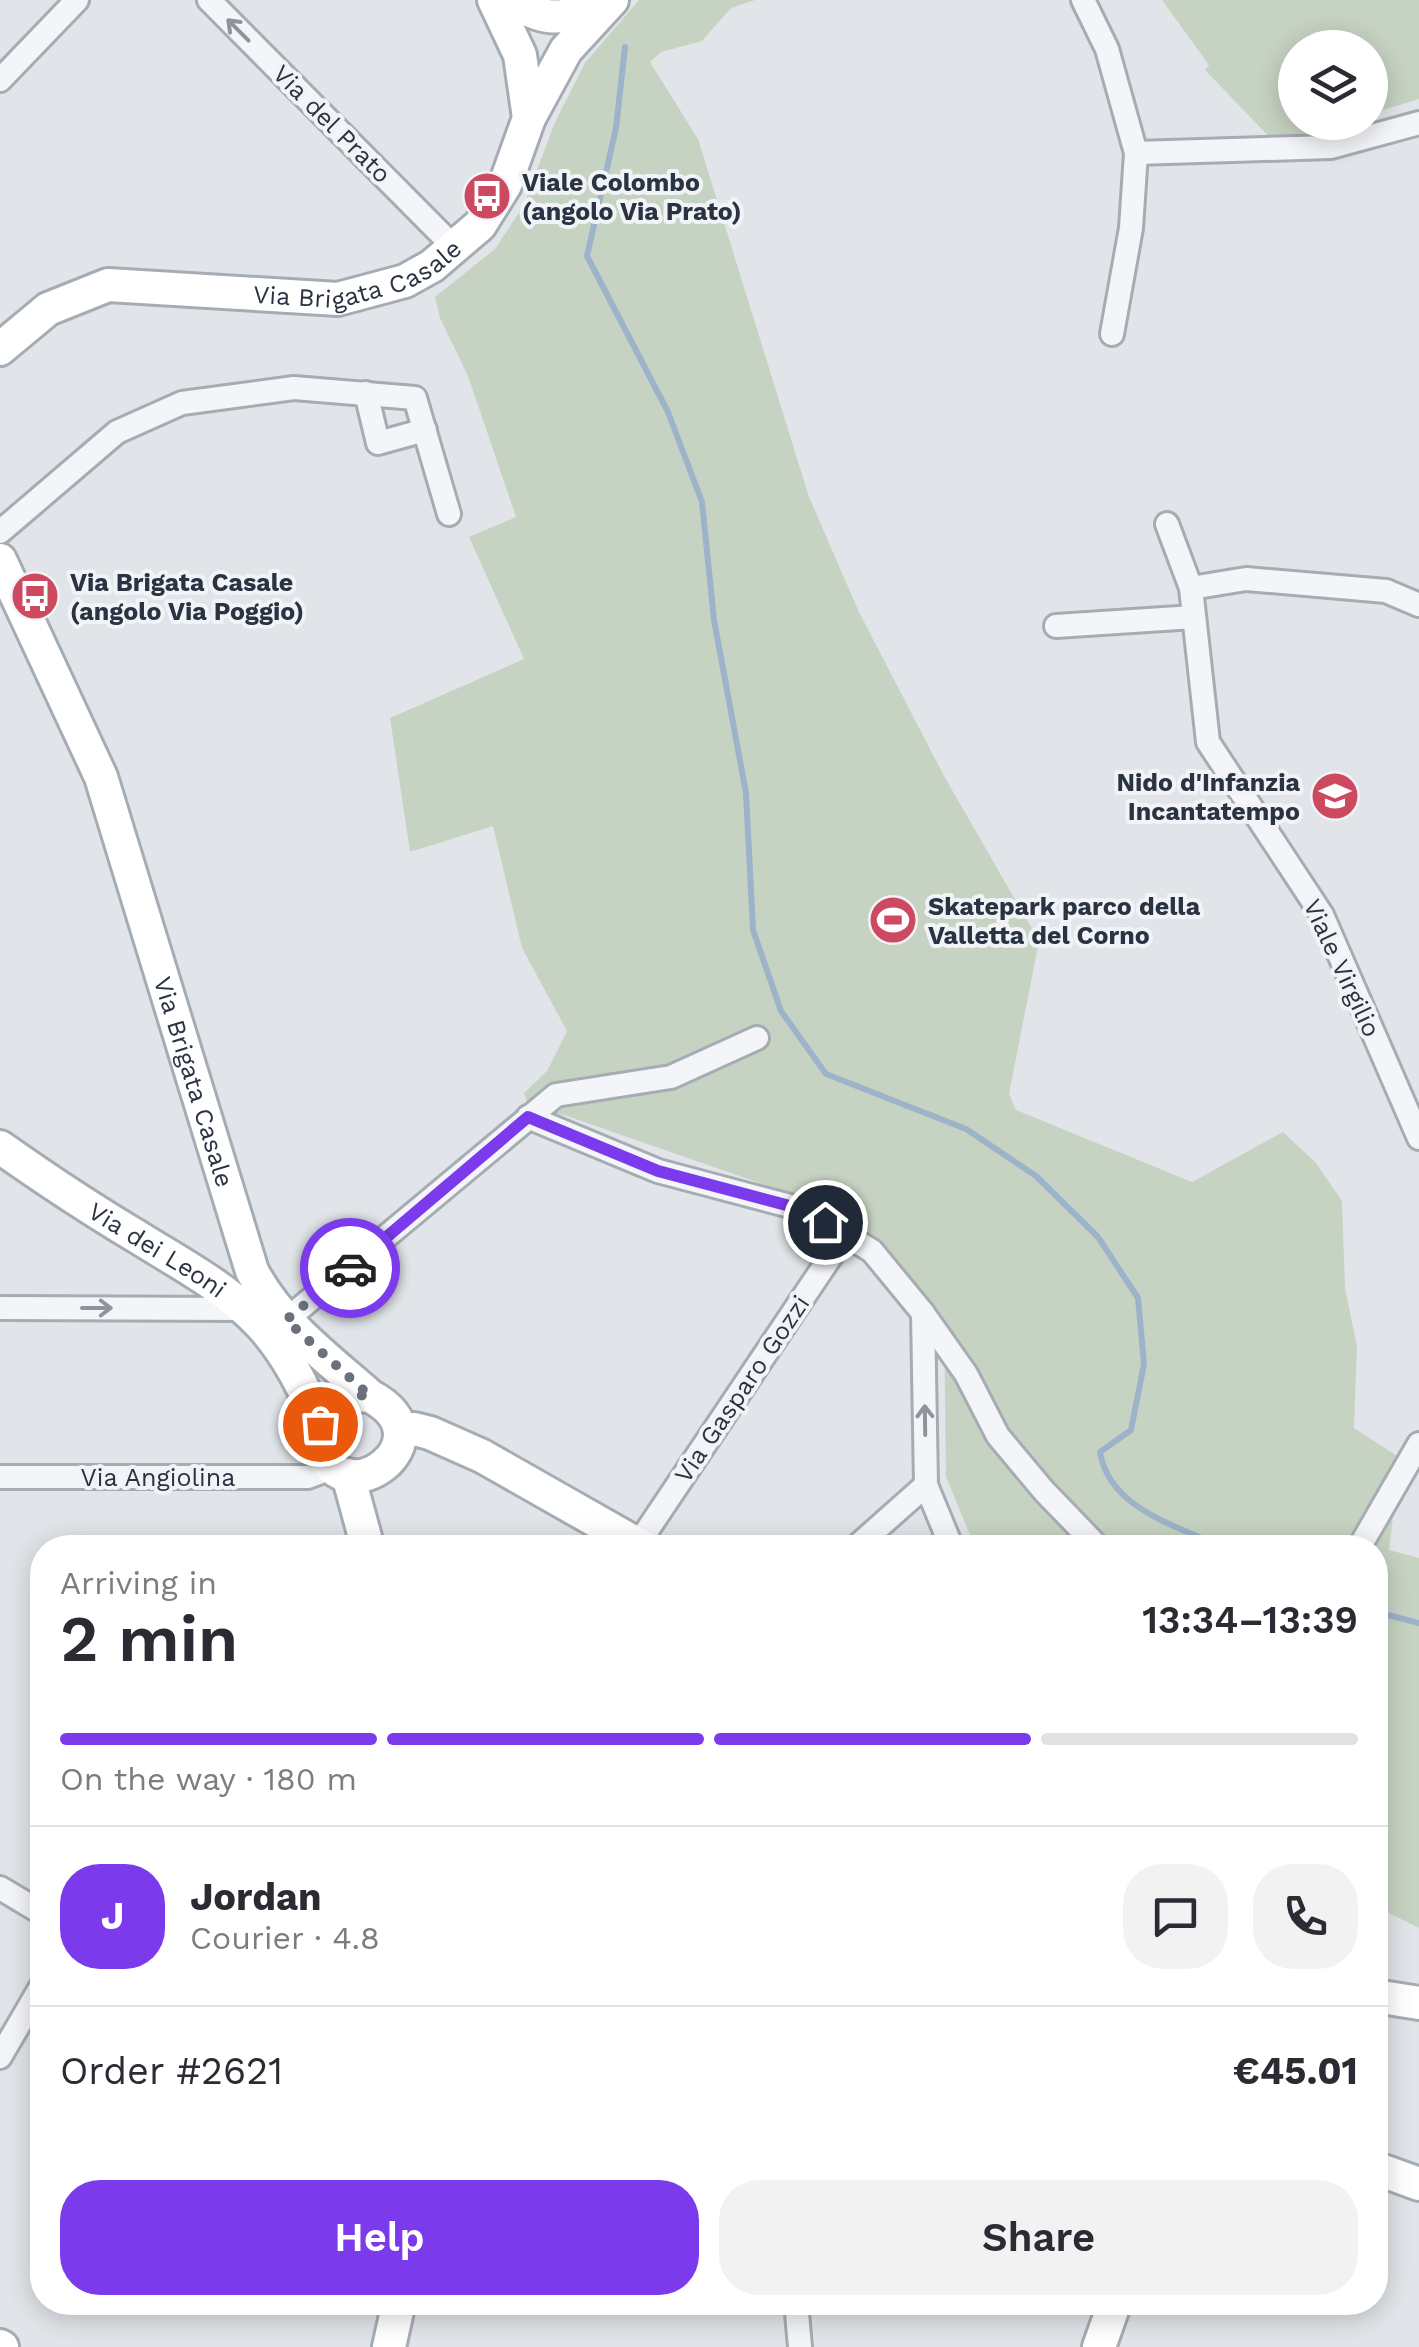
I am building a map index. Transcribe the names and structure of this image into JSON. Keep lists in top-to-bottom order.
{
  "streets": {
    "street": [
      "Via del Prato",
      "Via Brigata Casale",
      "Viale Virgilio",
      "Via dei Leoni",
      "Via Gasparo Gozzi",
      "Via Angiolina"
    ]
  },
  "crossings": [
    ["Via del Prato", "Via Brigata Casale"],
    ["Via Brigata Casale", "Via dei Leoni"],
    ["Via Brigata Casale", "Via Angiolina"],
    ["Via dei Leoni", "Via Angiolina"]
  ],
  "one_way": ["Via del Prato"],
  "places": {
    "bus stop": ["Viale Colombo (angolo Via Prato)", "Via Brigata Casale (angolo Via Poggio)"],
    "school or university": ["Nido d'Infanzia Incantatempo"],
    "sports": ["Skatepark parco della Valletta del Corno"]
  },
  "page": {
    "heading": ["2 min", "Arriving in", "13:34–13:39"],
    "panel": [
      "Jordan",
      "Courier · 4.8",
      "Order #2621",
      "€45.01"
    ],
    "bar": "On the way · 180 m",
    "round": "J",
    "buttons": ["Help", "Share"]
  }
}
